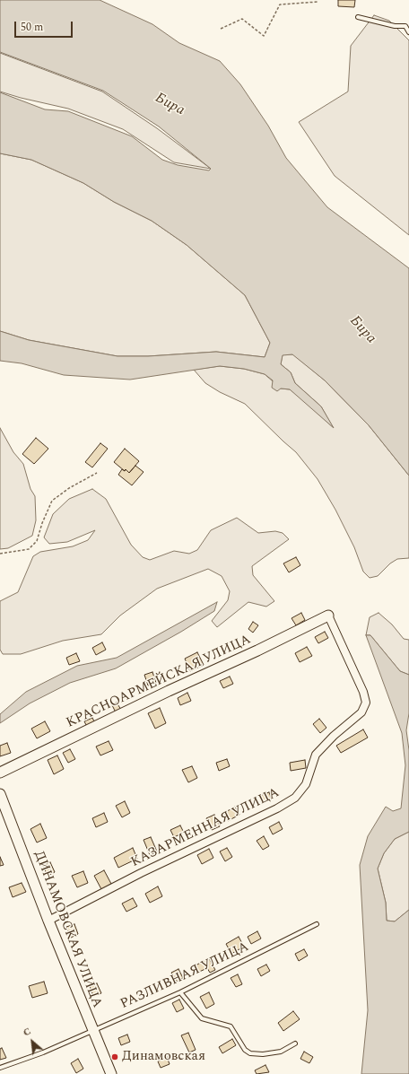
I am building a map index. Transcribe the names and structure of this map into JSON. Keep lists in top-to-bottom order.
{
  "streets": {
    "street": ["КРАСНОАРМЕЙСКАЯ УЛИЦА", "КАЗАРМЕННАЯ УЛИЦА", "ДИНАМОВСКАЯ УЛИЦА"],
    "lane": ["РАЗЛИВНАЯ УЛИЦА"]
  },
  "crossings": [
    ["КРАСНОАРМЕЙСКАЯ УЛИЦА", "КАЗАРМЕННАЯ УЛИЦА"],
    ["КАЗАРМЕННАЯ УЛИЦА", "ДИНАМОВСКАЯ УЛИЦА"],
    ["ДИНАМОВСКАЯ УЛИЦА", "РАЗЛИВНАЯ УЛИЦА"]
  ],
  "water": ["Бира"],
  "places": ["Динамовская"],
  "scale_bar": "50 m",
  "north": "top left"
}
